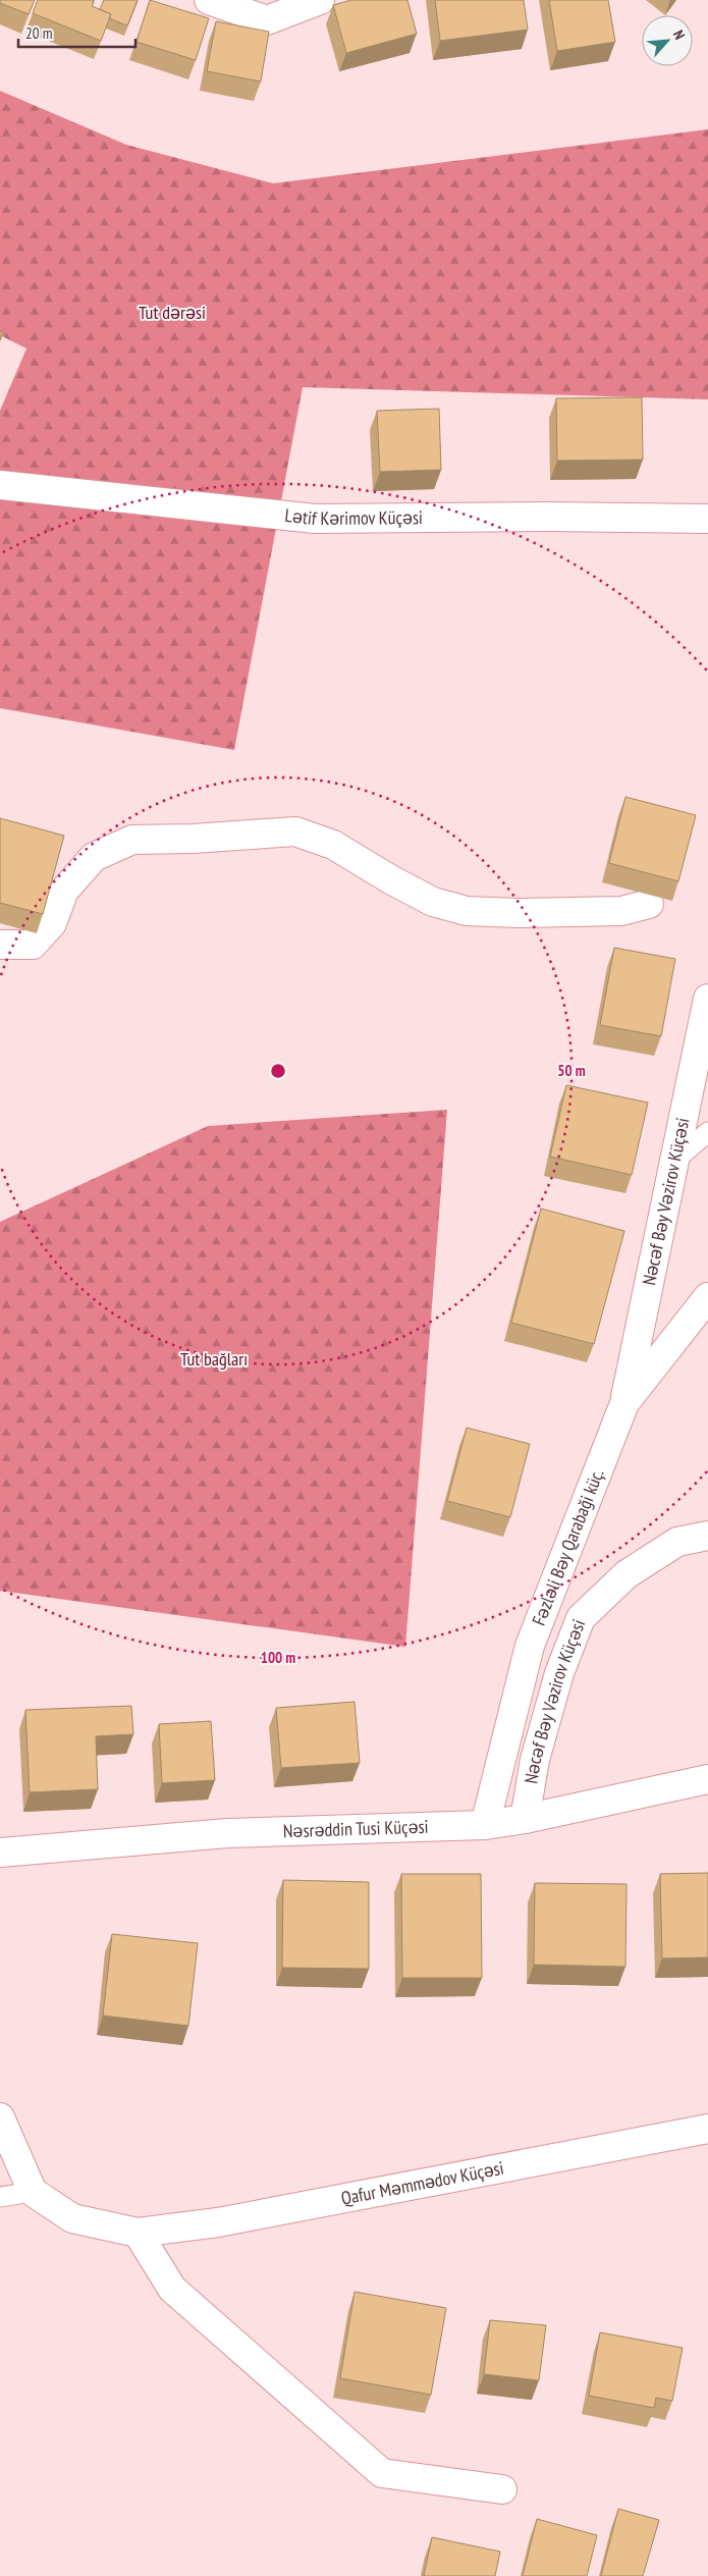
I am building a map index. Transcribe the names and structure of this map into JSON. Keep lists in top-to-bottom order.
{
  "streets": {
    "street": [
      "Lətif Kərimov Küçəsi",
      "Nəcəf Bəy Vəzirov Küçəsi",
      "Fəzləli Bəy Qarabaği küç.",
      "Nəsrəddin Tusi Küçəsi",
      "Qafur Məmmədov Küçəsi"
    ]
  },
  "crossings": [
    ["Nəcəf Bəy Vəzirov Küçəsi", "Fəzləli Bəy Qarabaği küç."],
    ["Nəcəf Bəy Vəzirov Küçəsi", "Nəsrəddin Tusi Küçəsi"],
    ["Fəzləli Bəy Qarabaği küç.", "Nəsrəddin Tusi Küçəsi"]
  ],
  "parks": ["Tut dərəsi", "Tut bağları"],
  "scale_bar": "20 m",
  "north": "top right",
  "rings": ["50 m", "100 m"]
}
